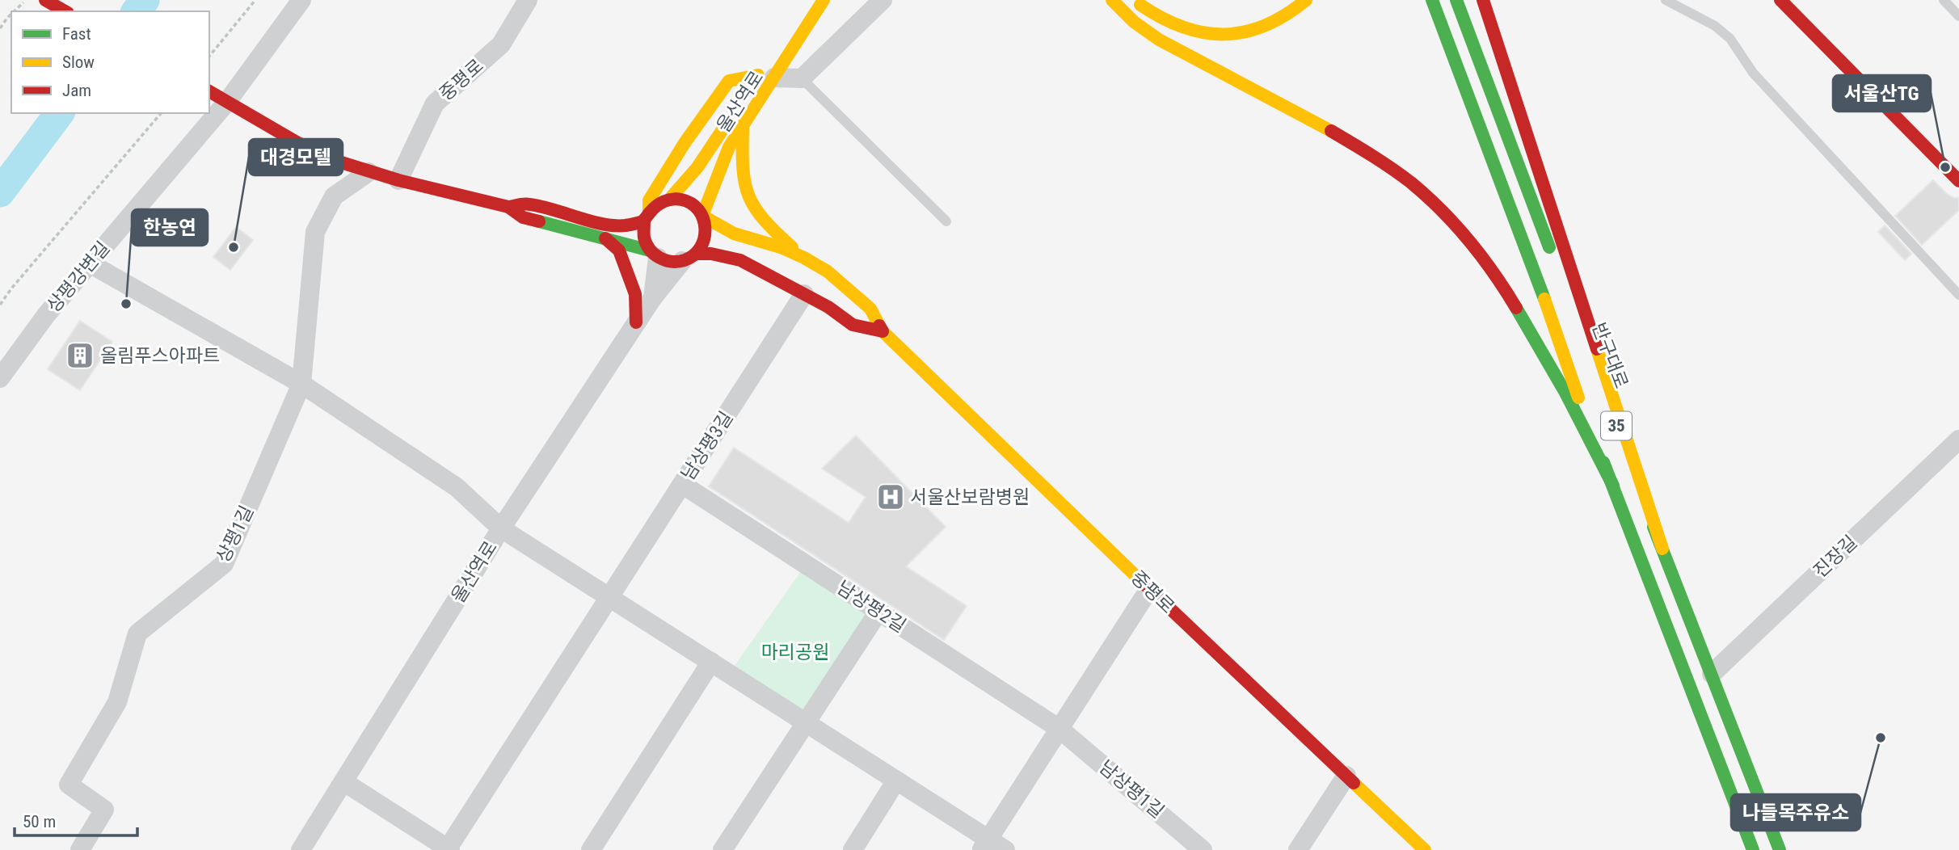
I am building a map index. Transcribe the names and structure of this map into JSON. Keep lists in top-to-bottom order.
{
  "streets": {
    "main road": [
      "중평로",
      "울산역로",
      "반구대로",
      "35"
    ],
    "street": [
      "상평강변길",
      "남상평3길",
      "상평1길",
      "진장길",
      "남상평2길",
      "남상평1길"
    ]
  },
  "crossings": [
    ["반구대로", "진장길"],
    ["남상평3길", "남상평2길"],
    ["남상평2길", "남상평1길"]
  ],
  "parks": ["마리공원"],
  "places": {
    "other": [
      "서울산TG",
      "대경모텔",
      "한농연",
      "나들목주유소"
    ],
    "building": ["올림푸스아파트"],
    "hospital": ["서울산보람병원"]
  },
  "legend": ["Fast", "Slow", "Jam"],
  "scale_bar": "50 m"
}
